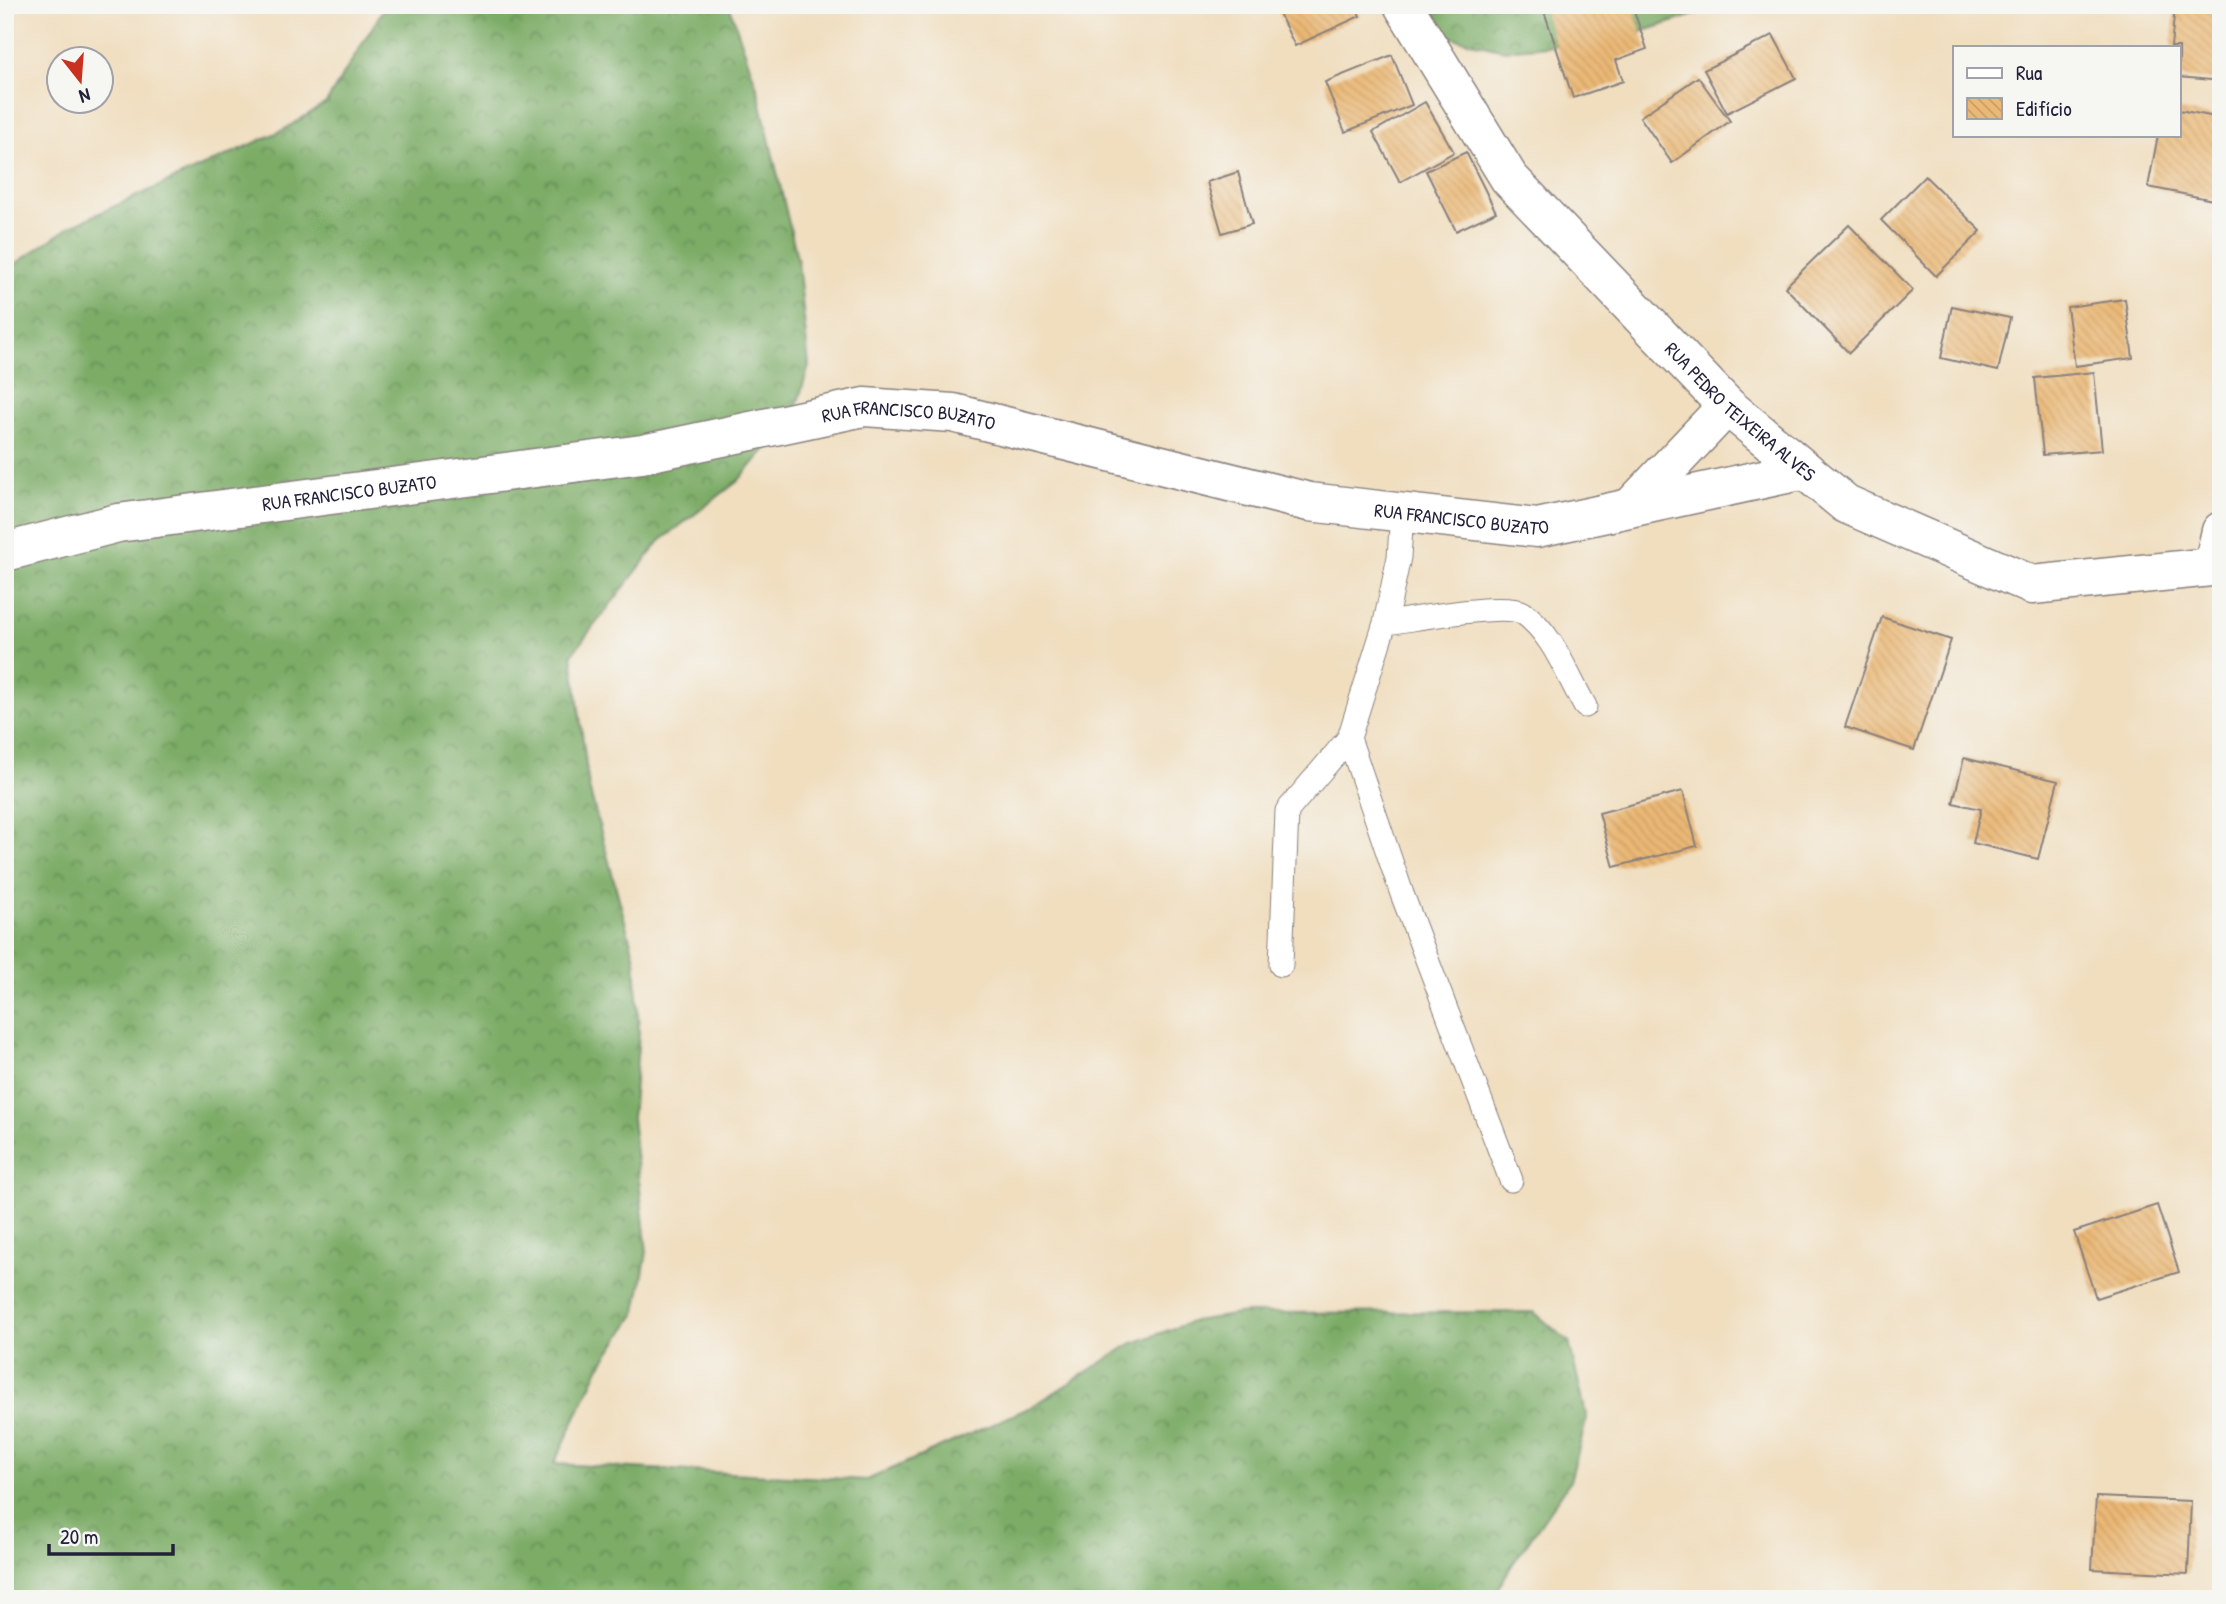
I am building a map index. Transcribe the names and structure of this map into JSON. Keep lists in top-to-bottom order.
{
  "streets": {
    "street": ["RUA PEDRO TEIXEIRA ALVES", "RUA FRANCISCO BUZATO"]
  },
  "crossings": [
    ["RUA PEDRO TEIXEIRA ALVES", "RUA FRANCISCO BUZATO"]
  ],
  "legend": ["Rua", "Edifício"],
  "scale_bar": "20 m",
  "north": "bottom"
}
